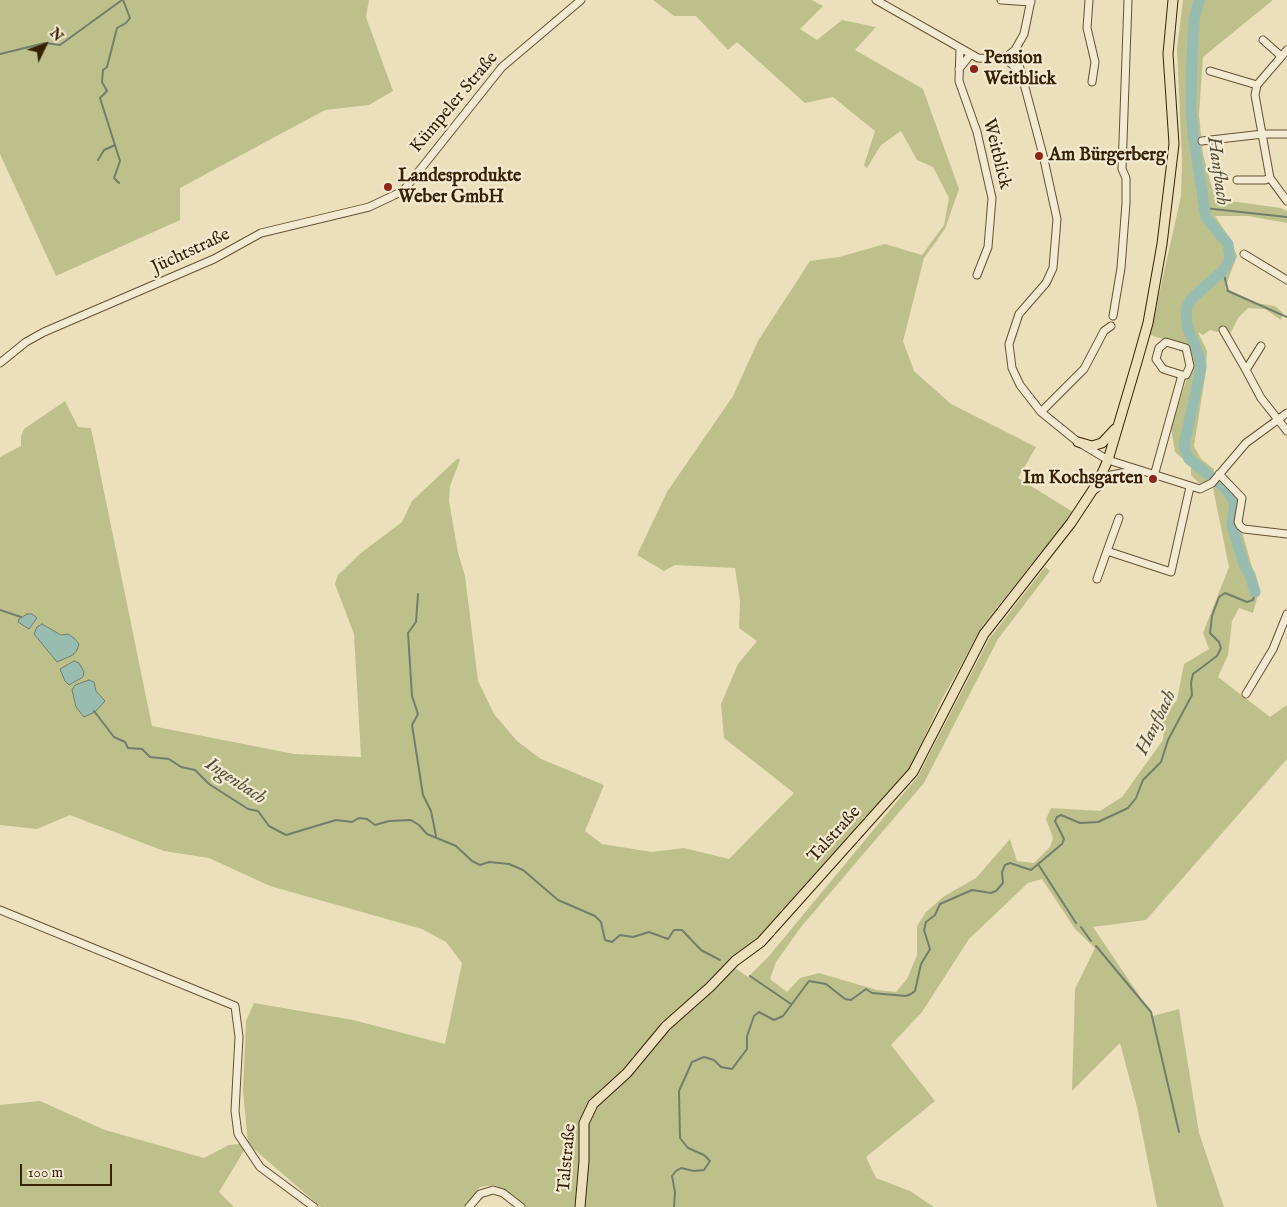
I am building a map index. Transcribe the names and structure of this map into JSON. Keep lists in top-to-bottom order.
{
  "streets": {
    "main road": ["Talstraße"],
    "street": ["Kümpeler Straße", "Weitblick", "Jüchtstraße"]
  },
  "crossings": [
    ["Kümpeler Straße", "Jüchtstraße"]
  ],
  "water": ["Hanfbach", "Ingenbach"],
  "places": [
    "Pension Weitblick",
    "Am Bürgerberg",
    "Landesprodukte Weber GmbH",
    "Im Kochsgarten"
  ],
  "scale_bar": "100 m",
  "north": "top right"
}
